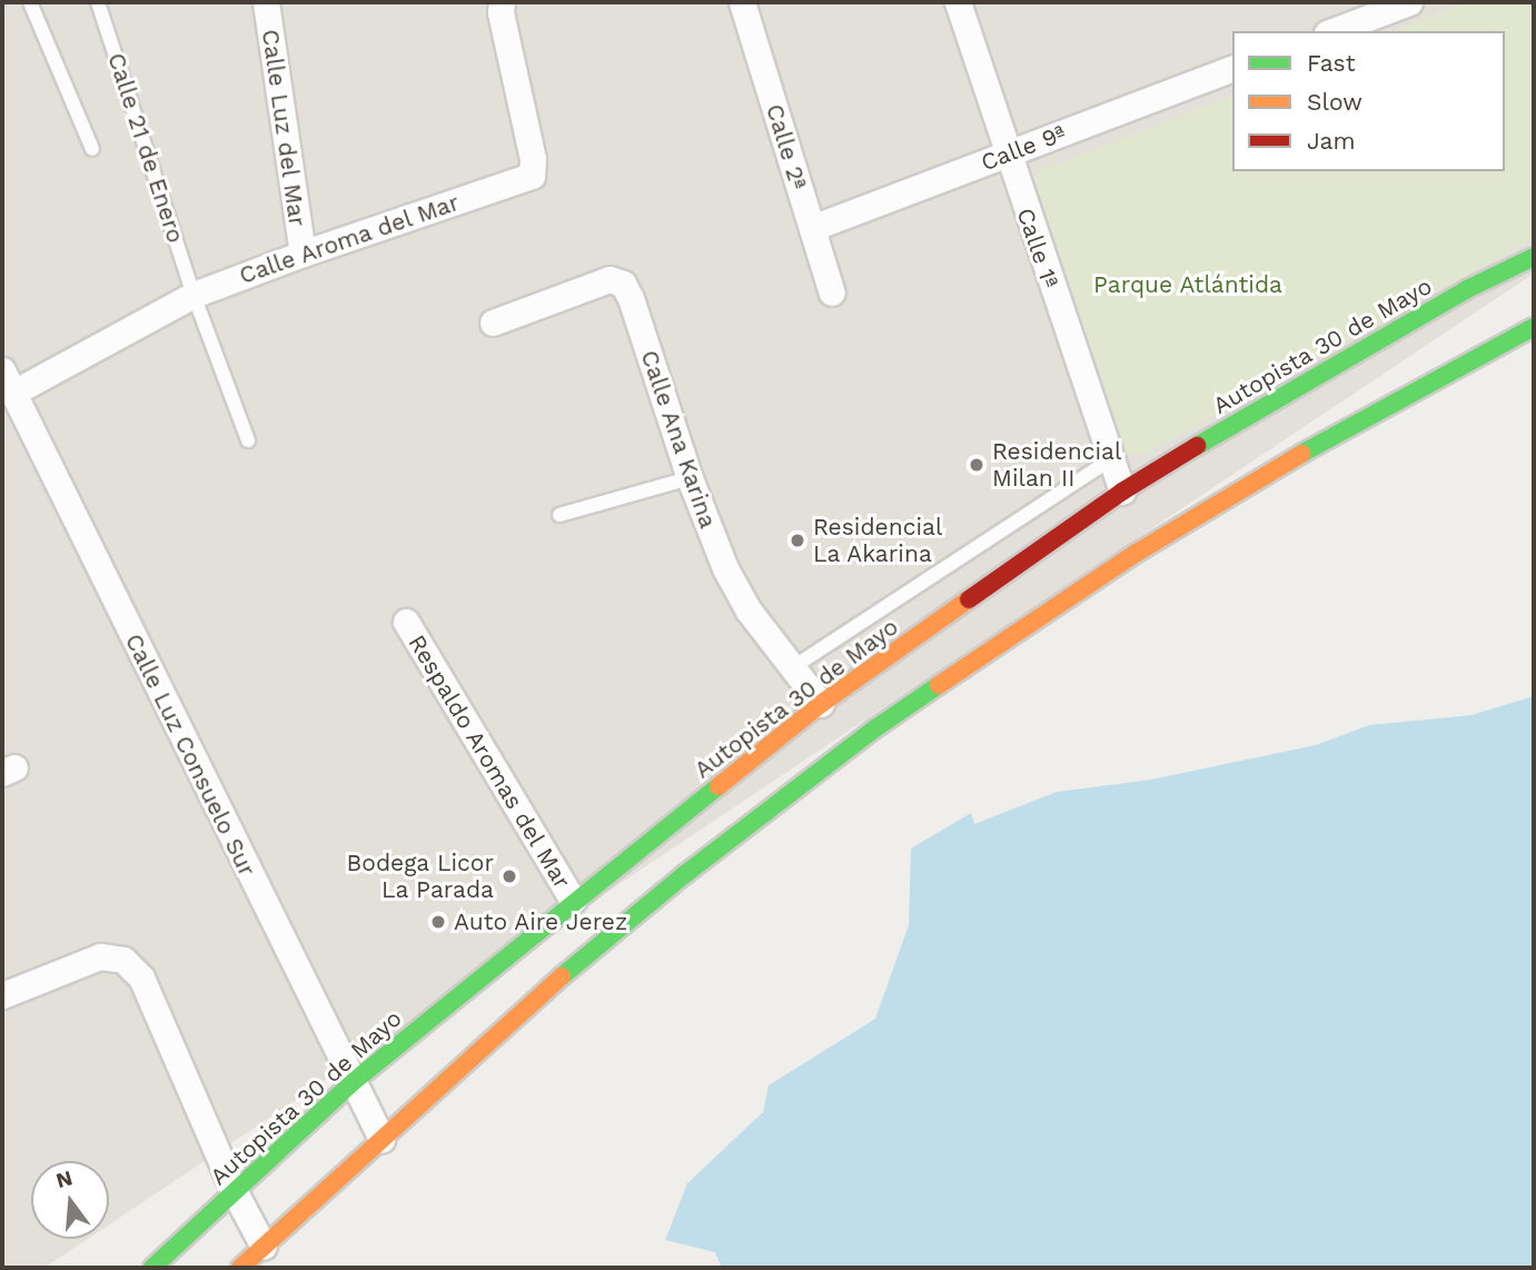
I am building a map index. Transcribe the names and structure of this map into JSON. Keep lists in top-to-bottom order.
{
  "streets": {
    "highway": ["Autopista 30 de Mayo"],
    "street": [
      "Calle Luz del Mar",
      "Calle 2ª",
      "Calle 9ª",
      "Calle Aroma del Mar",
      "Calle 1ª",
      "Calle Ana Karina",
      "Calle Luz Consuelo Sur",
      "Respaldo Aromas del Mar"
    ],
    "lane": ["Calle 21 de Enero"]
  },
  "crossings": [
    ["Calle Luz del Mar", "Calle Aroma del Mar"],
    ["Calle 2ª", "Calle 9ª"],
    ["Calle 21 de Enero", "Calle Aroma del Mar"],
    ["Calle 9ª", "Calle 1ª"],
    ["Calle Aroma del Mar", "Calle Luz Consuelo Sur"],
    ["Calle 1ª", "Autopista 30 de Mayo"],
    ["Autopista 30 de Mayo", "Calle Ana Karina"],
    ["Autopista 30 de Mayo", "Calle Luz Consuelo Sur"],
    ["Autopista 30 de Mayo", "Respaldo Aromas del Mar"]
  ],
  "parks": ["Parque Atlántida"],
  "places": [
    "Residencial Milan II",
    "Residencial La Akarina",
    "Bodega Licor La Parada",
    "Auto Aire Jerez"
  ],
  "legend": ["Fast", "Slow", "Jam"],
  "north": "top"
}
